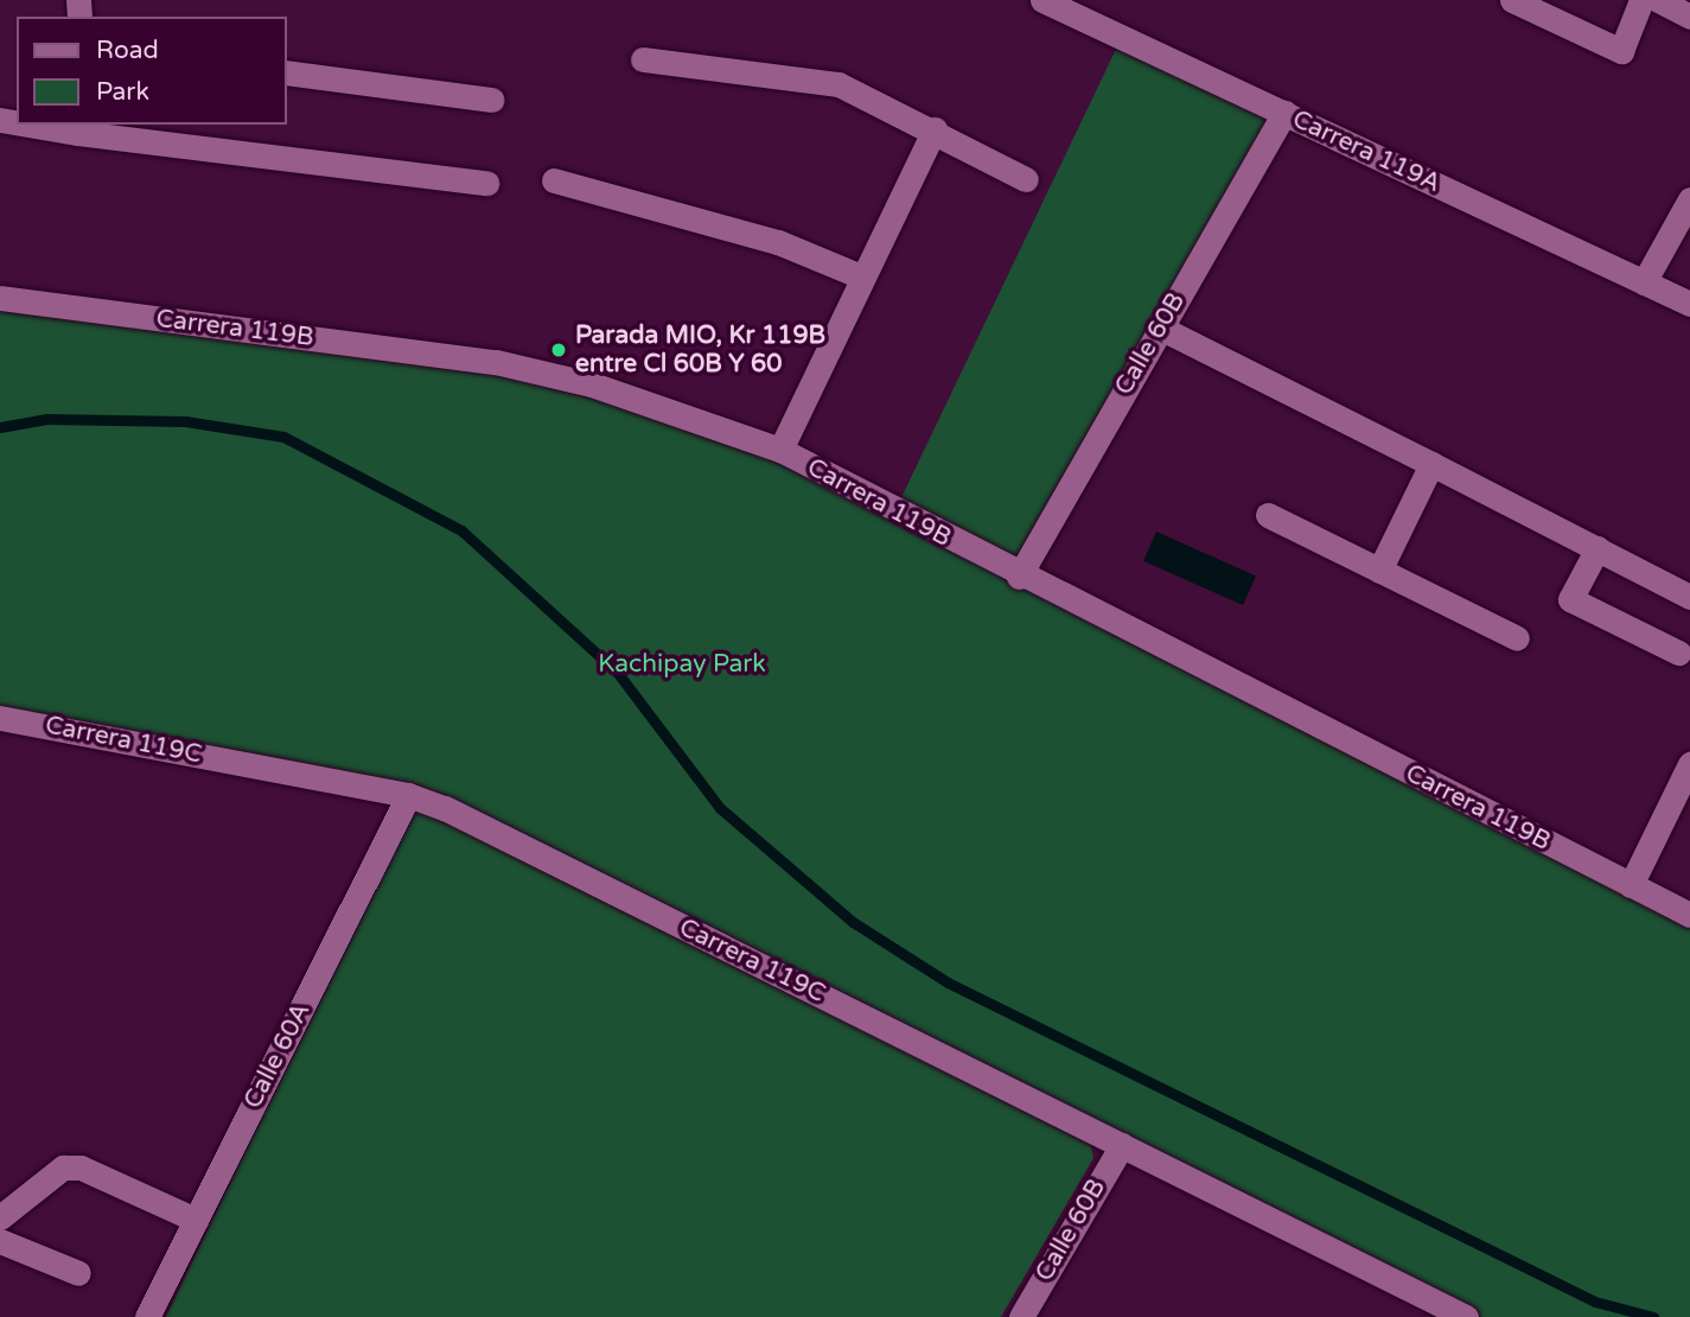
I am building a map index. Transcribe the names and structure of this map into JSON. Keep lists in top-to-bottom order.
{
  "streets": {
    "street": [
      "Carrera 119A",
      "Carrera 119B",
      "Calle 60B",
      "Carrera 119C",
      "Calle 60A"
    ]
  },
  "crossings": [
    ["Carrera 119A", "Calle 60B"],
    ["Carrera 119B", "Calle 60B"],
    ["Calle 60B", "Carrera 119C"],
    ["Carrera 119C", "Calle 60A"]
  ],
  "parks": ["Kachipay Park"],
  "places": ["Parada MIO, Kr 119B entre Cl 60B Y 60"],
  "legend": ["Road", "Park"]
}
